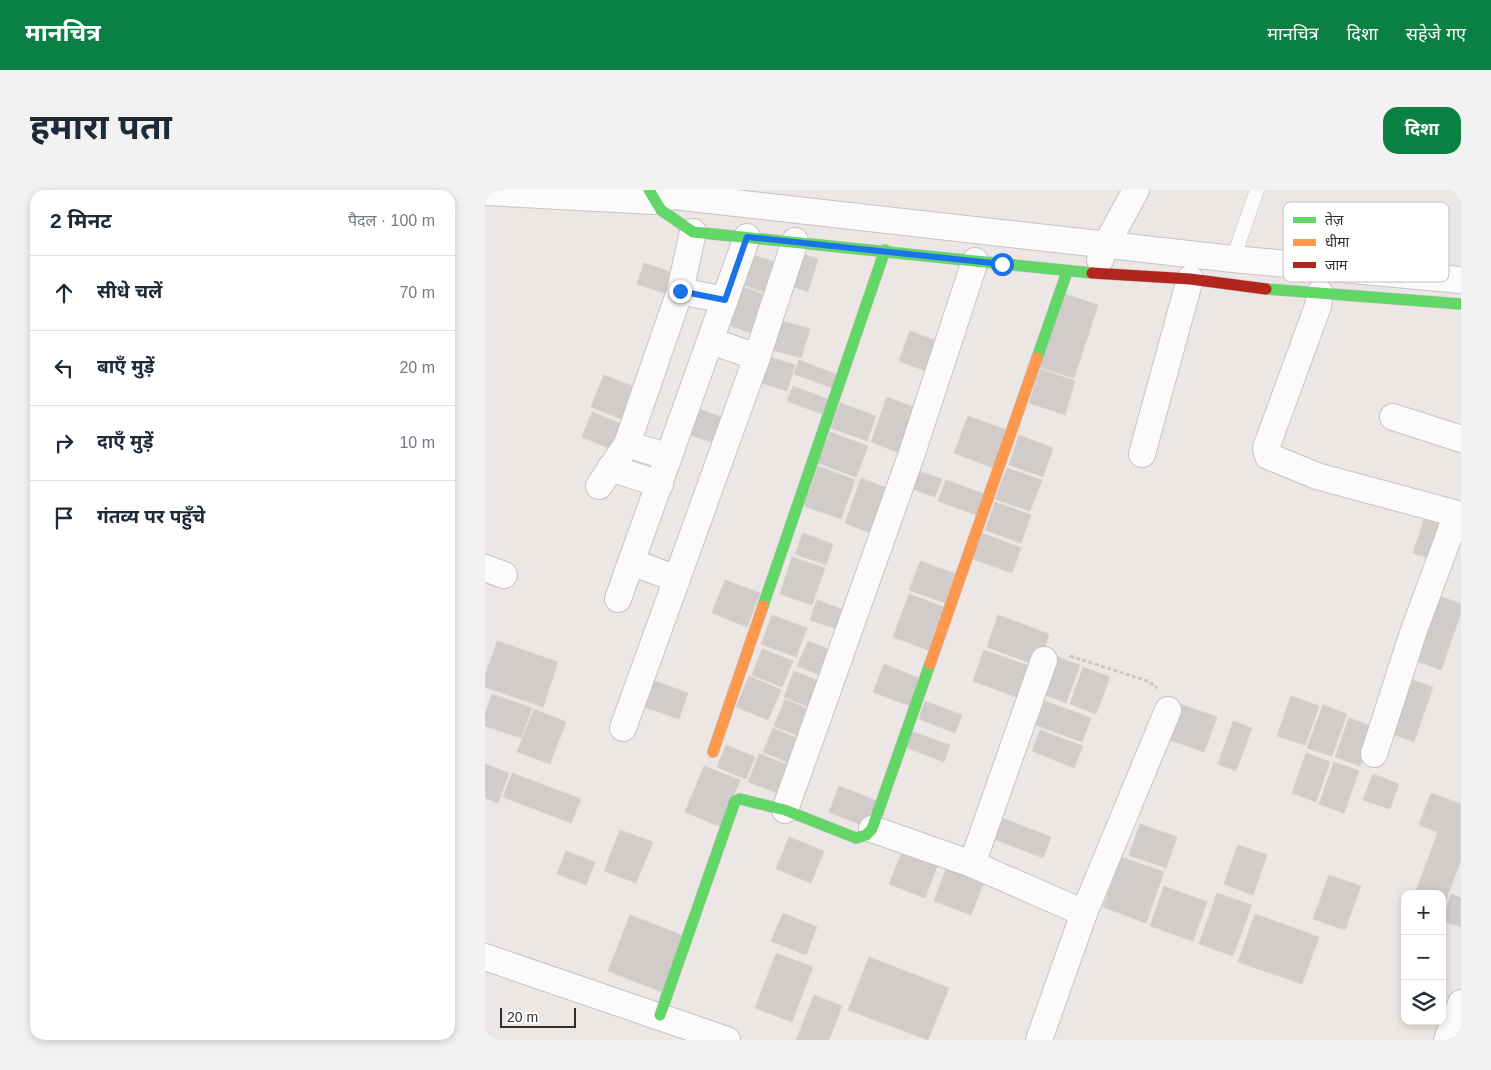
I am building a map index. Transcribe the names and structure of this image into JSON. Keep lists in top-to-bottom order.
{
  "legend": ["तेज़", "धीमा", "जाम"],
  "scale_bar": "20 m",
  "page": {
    "header": "मानचित्र",
    "nav": ["मानचित्र", "दिशा", "सहेजे गए"],
    "title": "हमारा पता",
    "buttons": "दिशा",
    "heading": ["2 मिनट", "पैदल · 100 m"],
    "list": [
      ["सीधे चलें", "70 m"],
      ["बाएँ मुड़ें", "20 m"],
      ["दाएँ मुड़ें", "10 m"],
      "गंतव्य पर पहुँचे"
    ],
    "map_buttons": ["+", "−"],
    "scale": "20 m"
  }
}
